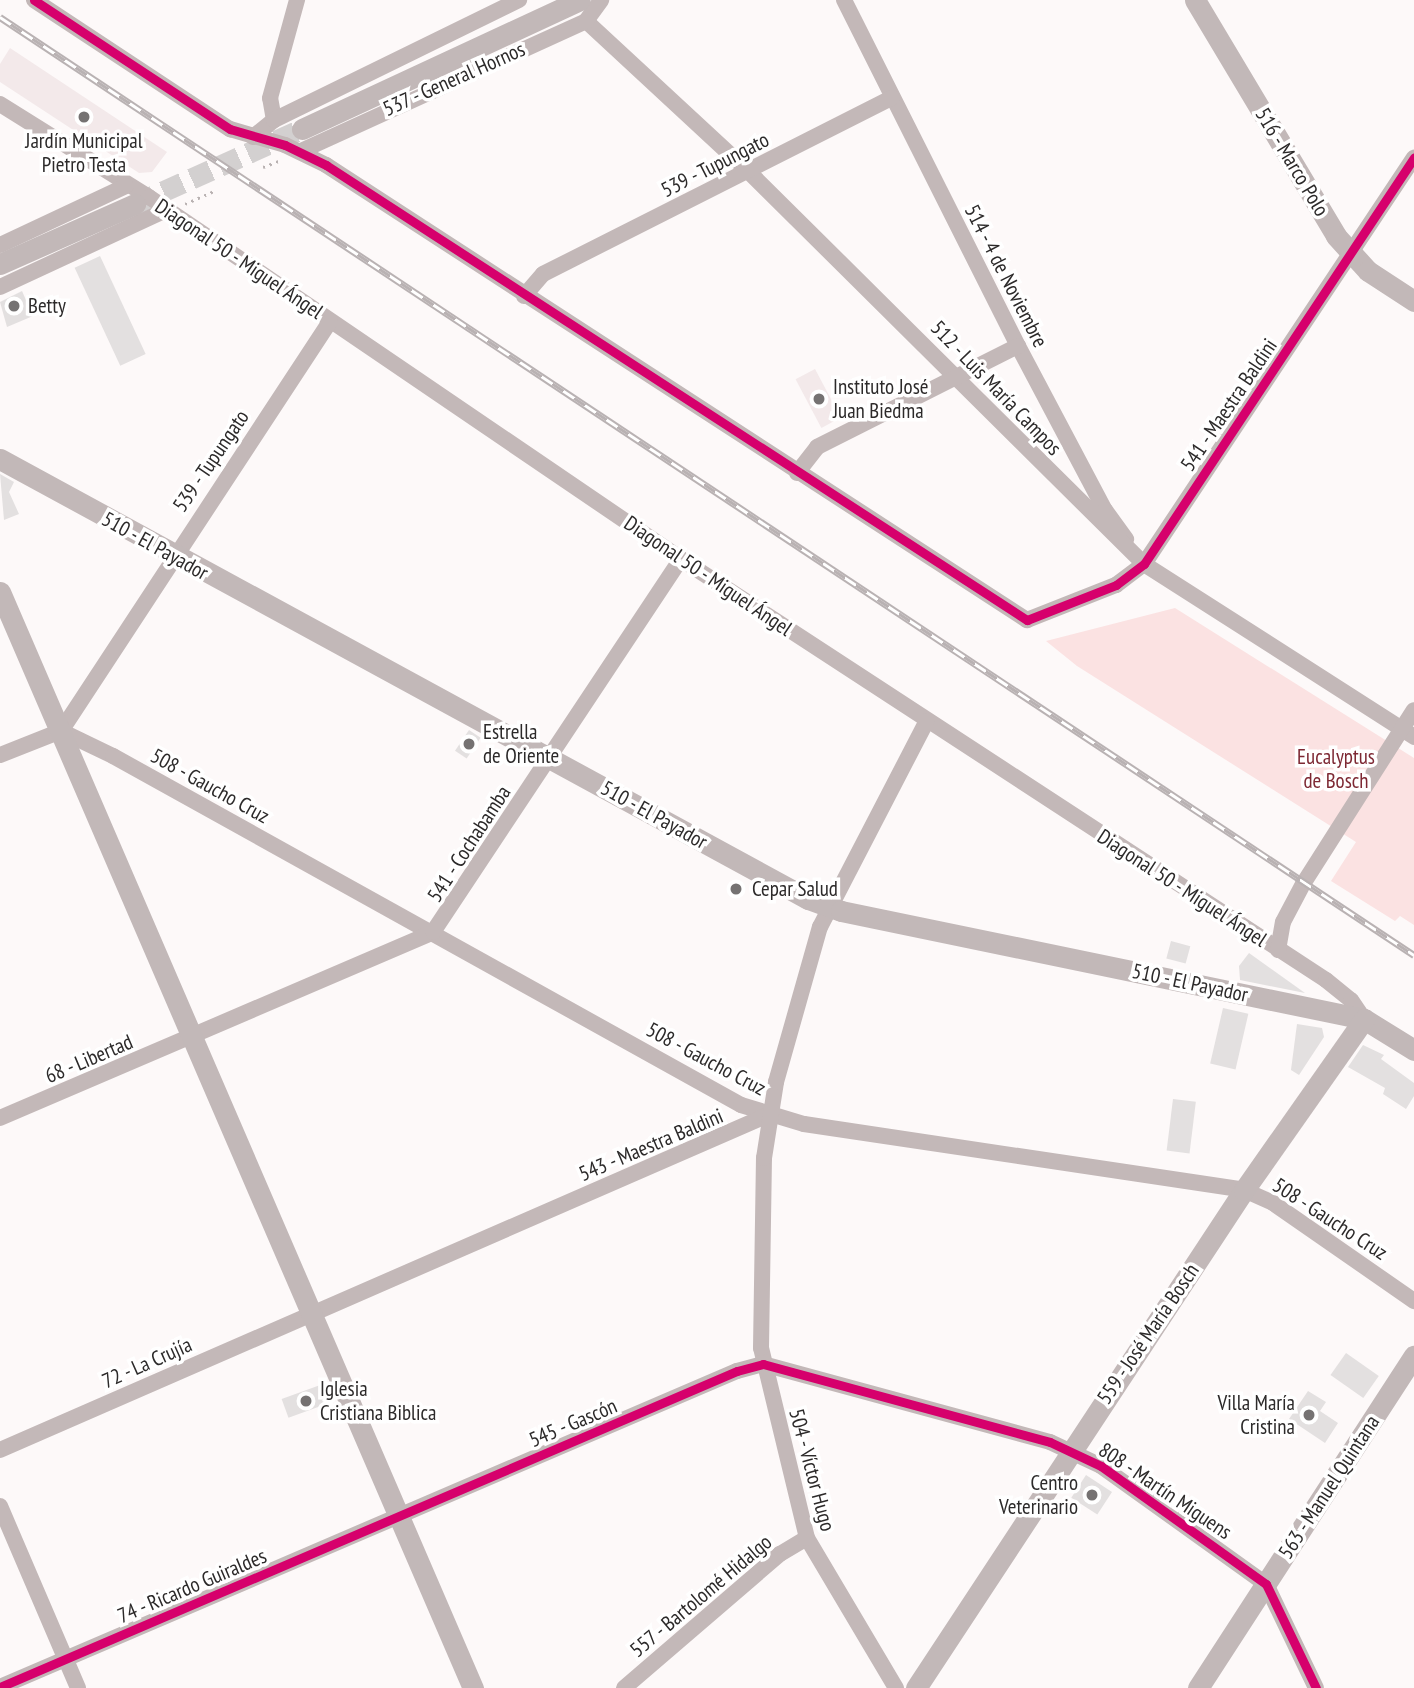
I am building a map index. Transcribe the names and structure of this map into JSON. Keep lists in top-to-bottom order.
{
  "streets": {
    "street": [
      "537 - General Hornos",
      "516 - Marco Polo",
      "539 - Tupungato",
      "Diagonal 50 - Miguel Ángel",
      "514 - 4 de Noviembre",
      "512 - Luis María Campos",
      "541 - Maestra Baldini",
      "510 - El Payador",
      "508 - Gaucho Cruz",
      "541 - Cochabamba",
      "68 - Libertad",
      "543 - Maestra Baldini",
      "559 - José María Bosch",
      "72 - La Crujía",
      "545 - Gascón",
      "504 - Víctor Hugo",
      "563 - Manuel Quintana",
      "808 - Martín Miguens",
      "74 - Ricardo Guiraldes",
      "557 - Bartolomé Hidalgo"
    ]
  },
  "crossings": [
    ["537 - General Hornos", "512 - Luis María Campos"],
    ["516 - Marco Polo", "541 - Maestra Baldini"],
    ["539 - Tupungato", "Diagonal 50 - Miguel Ángel"],
    ["539 - Tupungato", "514 - 4 de Noviembre"],
    ["539 - Tupungato", "512 - Luis María Campos"],
    ["539 - Tupungato", "510 - El Payador"],
    ["539 - Tupungato", "508 - Gaucho Cruz"],
    ["Diagonal 50 - Miguel Ángel", "510 - El Payador"],
    ["Diagonal 50 - Miguel Ángel", "541 - Cochabamba"],
    ["Diagonal 50 - Miguel Ángel", "559 - José María Bosch"],
    ["514 - 4 de Noviembre", "512 - Luis María Campos"],
    ["514 - 4 de Noviembre", "541 - Maestra Baldini"],
    ["512 - Luis María Campos", "541 - Maestra Baldini"],
    ["510 - El Payador", "541 - Cochabamba"],
    ["510 - El Payador", "559 - José María Bosch"],
    ["508 - Gaucho Cruz", "541 - Cochabamba"],
    ["508 - Gaucho Cruz", "543 - Maestra Baldini"],
    ["508 - Gaucho Cruz", "559 - José María Bosch"],
    ["508 - Gaucho Cruz", "504 - Víctor Hugo"],
    ["541 - Cochabamba", "68 - Libertad"],
    ["543 - Maestra Baldini", "72 - La Crujía"],
    ["543 - Maestra Baldini", "504 - Víctor Hugo"],
    ["559 - José María Bosch", "808 - Martín Miguens"],
    ["545 - Gascón", "504 - Víctor Hugo"],
    ["545 - Gascón", "808 - Martín Miguens"],
    ["545 - Gascón", "74 - Ricardo Guiraldes"],
    ["504 - Víctor Hugo", "808 - Martín Miguens"],
    ["504 - Víctor Hugo", "557 - Bartolomé Hidalgo"],
    ["563 - Manuel Quintana", "808 - Martín Miguens"]
  ],
  "parks": ["Eucalyptus de Bosch"],
  "places": [
    "Jardín Municipal Pietro Testa",
    "Betty",
    "Instituto José Juan Biedma",
    "Estrella de Oriente",
    "Cepar Salud",
    "Iglesia Cristiana Biblica",
    "Villa María Cristina",
    "Centro Veterinario"
  ]
}
